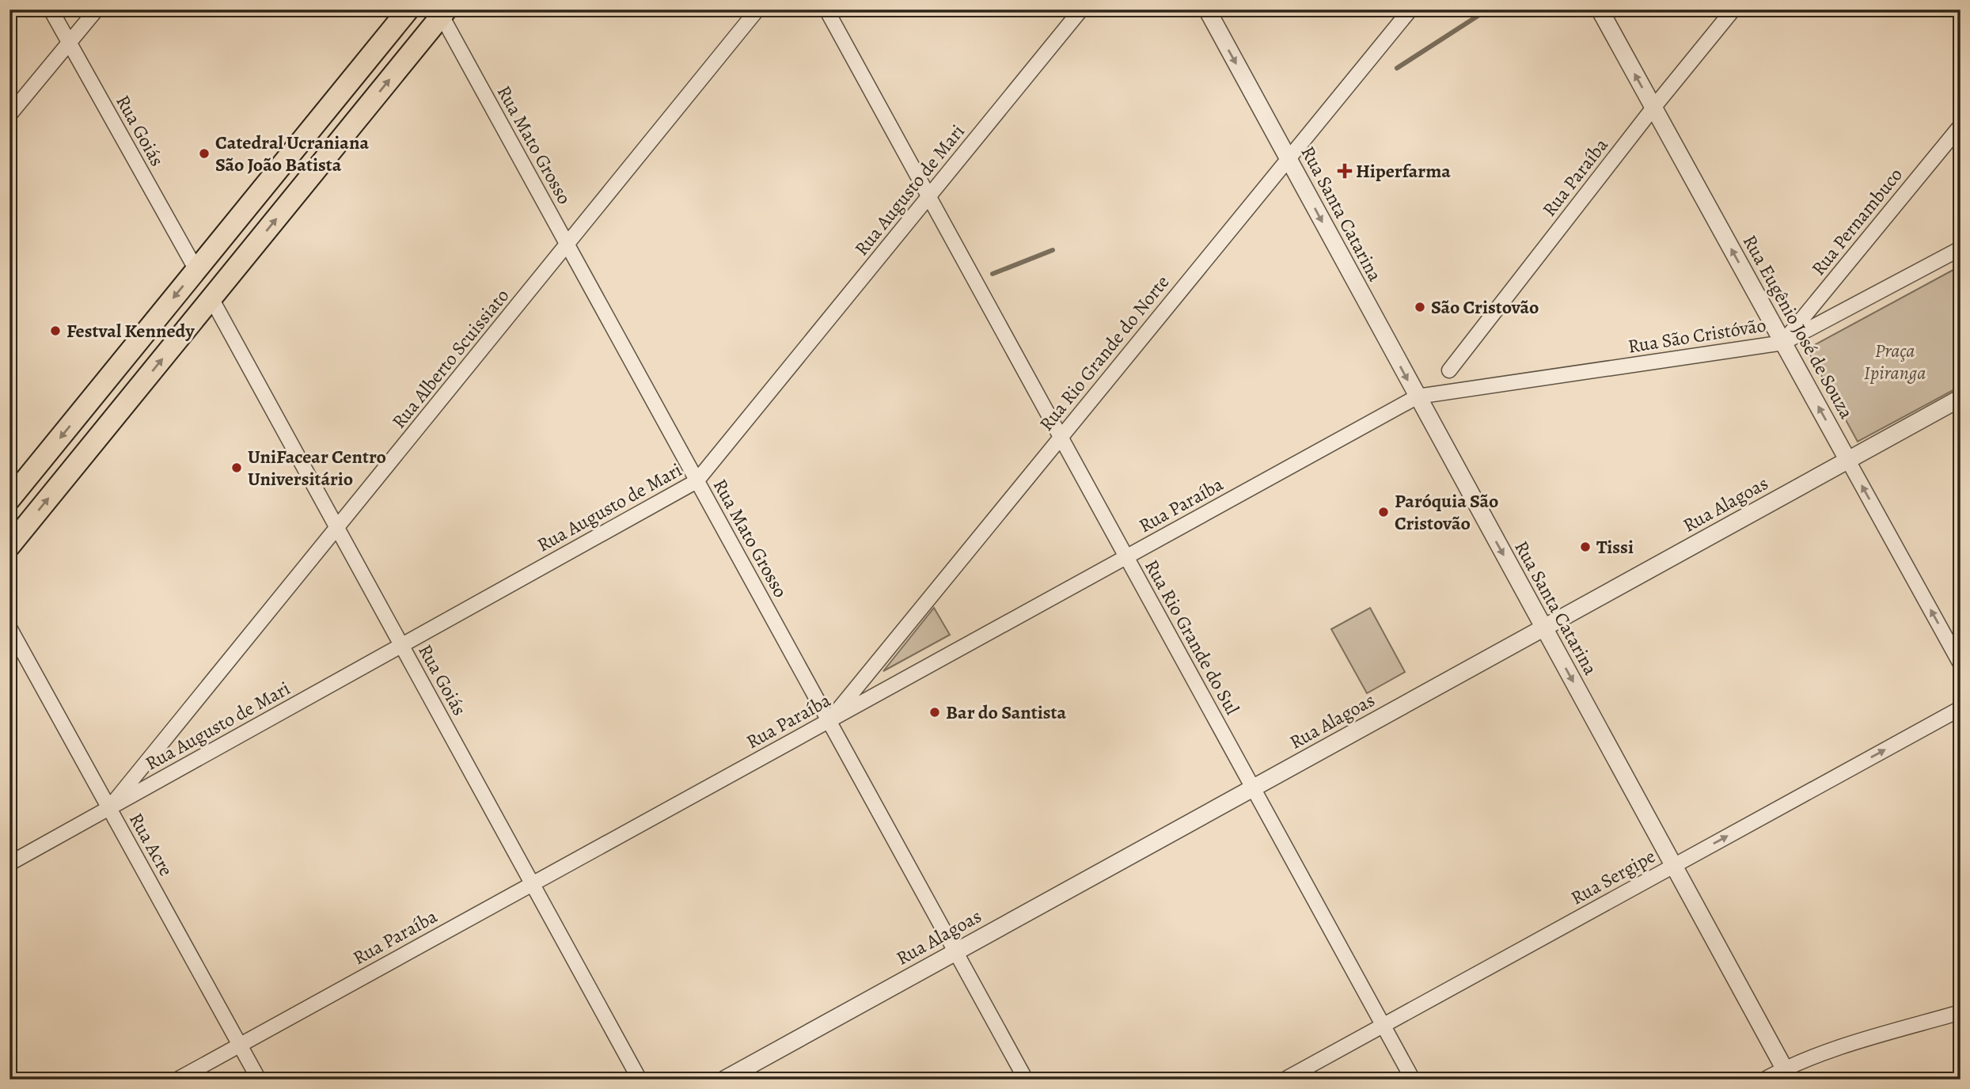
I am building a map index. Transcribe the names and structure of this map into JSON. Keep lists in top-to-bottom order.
{
  "streets": {
    "street": [
      "Rua Goiás",
      "Rua Mato Grosso",
      "Rua Paraíba",
      "Rua Augusto de Mari",
      "Rua Santa Catarina",
      "Rua Pernambuco",
      "Rua Eugênio José de Souza",
      "Rua São Cristóvão",
      "Rua Rio Grande do Norte",
      "Rua Alberto Scuissiato",
      "Rua Alagoas",
      "Rua Rio Grande do Sul",
      "Rua Acre",
      "Rua Sergipe"
    ]
  },
  "crossings": [
    ["Rua Goiás", "Rua Paraíba"],
    ["Rua Goiás", "Rua Augusto de Mari"],
    ["Rua Goiás", "Rua Alberto Scuissiato"],
    ["Rua Mato Grosso", "Rua Paraíba"],
    ["Rua Mato Grosso", "Rua Augusto de Mari"],
    ["Rua Mato Grosso", "Rua Rio Grande do Norte"],
    ["Rua Mato Grosso", "Rua Alberto Scuissiato"],
    ["Rua Mato Grosso", "Rua Alagoas"],
    ["Rua Paraíba", "Rua Santa Catarina"],
    ["Rua Paraíba", "Rua Eugênio José de Souza"],
    ["Rua Paraíba", "Rua São Cristóvão"],
    ["Rua Paraíba", "Rua Rio Grande do Norte"],
    ["Rua Paraíba", "Rua Rio Grande do Sul"],
    ["Rua Paraíba", "Rua Acre"],
    ["Rua Augusto de Mari", "Rua Alberto Scuissiato"],
    ["Rua Augusto de Mari", "Rua Rio Grande do Sul"],
    ["Rua Augusto de Mari", "Rua Acre"],
    ["Rua Santa Catarina", "Rua São Cristóvão"],
    ["Rua Santa Catarina", "Rua Rio Grande do Norte"],
    ["Rua Santa Catarina", "Rua Alagoas"],
    ["Rua Santa Catarina", "Rua Sergipe"],
    ["Rua Pernambuco", "Rua Eugênio José de Souza"],
    ["Rua Pernambuco", "Rua São Cristóvão"],
    ["Rua Eugênio José de Souza", "Rua São Cristóvão"],
    ["Rua Eugênio José de Souza", "Rua Alagoas"],
    ["Rua Rio Grande do Norte", "Rua Rio Grande do Sul"],
    ["Rua Alberto Scuissiato", "Rua Acre"],
    ["Rua Alagoas", "Rua Rio Grande do Sul"],
    ["Rua Rio Grande do Sul", "Rua Sergipe"]
  ],
  "one_way": ["Rua Santa Catarina", "Rua Eugênio José de Souza", "Rua Sergipe"],
  "parks": ["Praça Ipiranga"],
  "places": {
    "other": [
      "Catedral Ucraniana São João Batista",
      "São Cristovão",
      "Festval Kennedy",
      "UniFacear Centro Universitário",
      "Paróquia São Cristovão",
      "Tissi",
      "Bar do Santista"
    ],
    "health": ["Hiperfarma"]
  }
}
